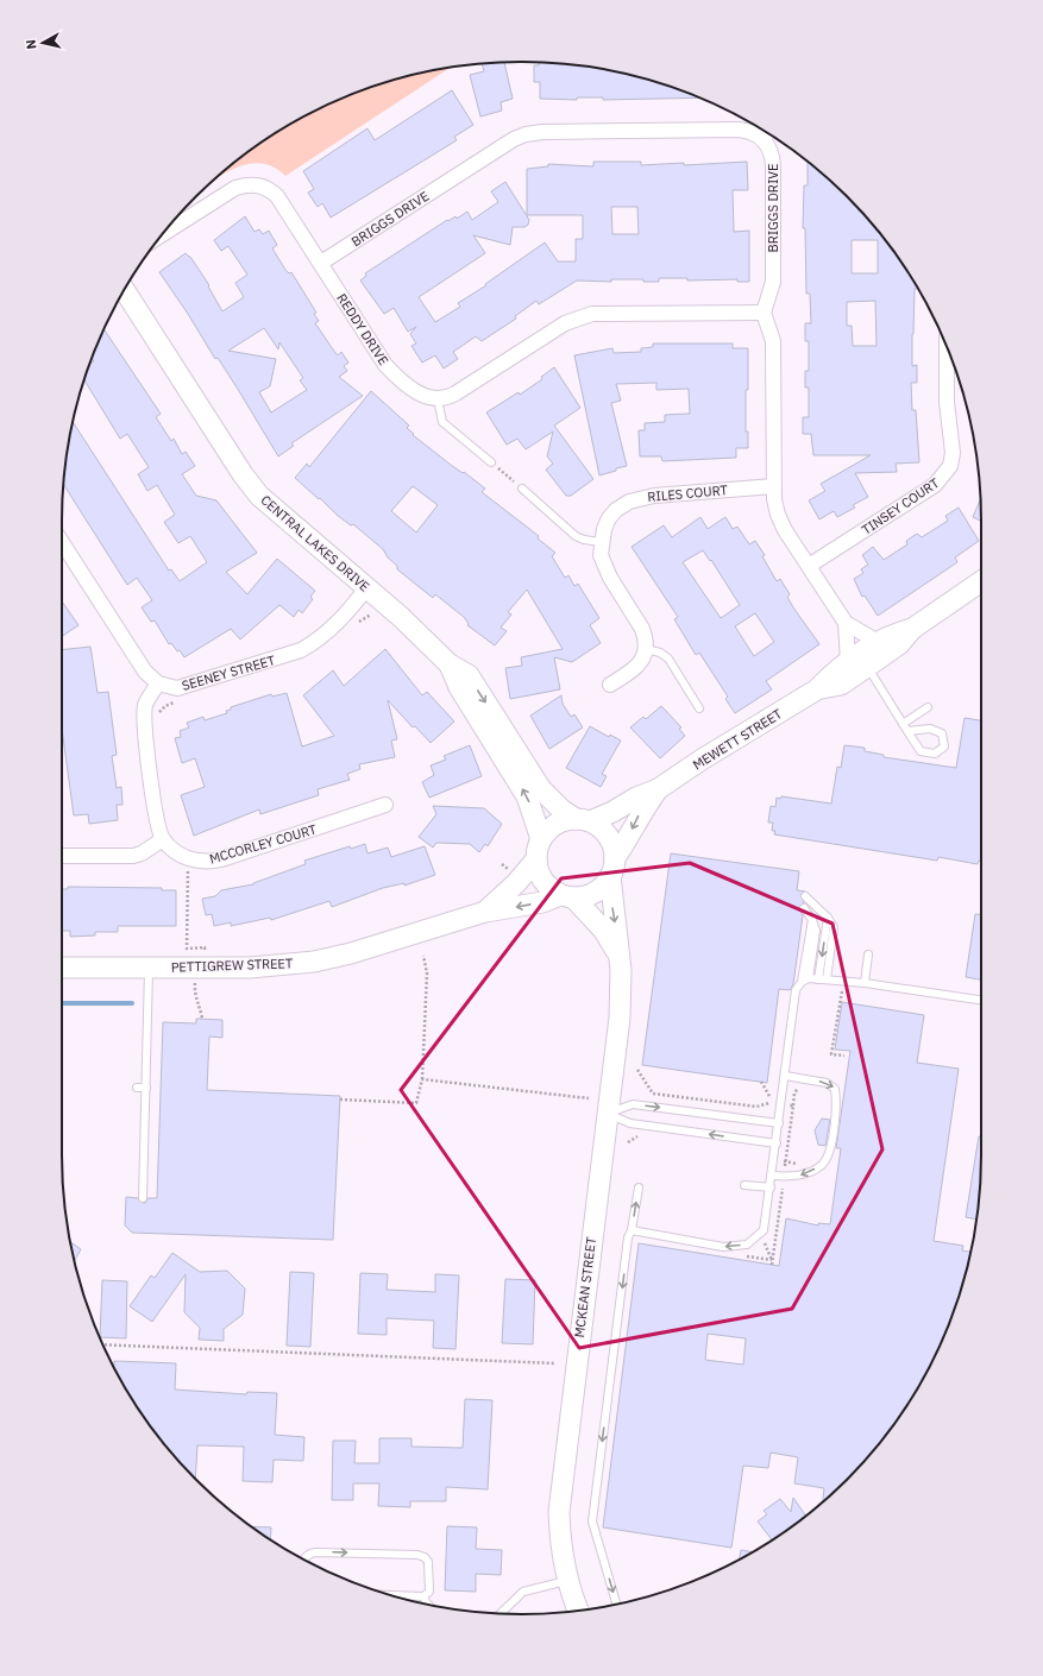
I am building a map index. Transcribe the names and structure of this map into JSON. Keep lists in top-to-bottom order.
{
  "streets": {
    "main road": [
      "CENTRAL LAKES DRIVE",
      "MEWETT STREET",
      "PETTIGREW STREET",
      "MCKEAN STREET"
    ],
    "street": [
      "BRIGGS DRIVE",
      "REDDY DRIVE",
      "RILES COURT",
      "TINSEY COURT",
      "SEENEY STREET",
      "MCCORLEY COURT"
    ]
  },
  "crossings": [
    ["BRIGGS DRIVE", "REDDY DRIVE"],
    ["CENTRAL LAKES DRIVE", "SEENEY STREET"],
    ["CENTRAL LAKES DRIVE", "MEWETT STREET"],
    ["CENTRAL LAKES DRIVE", "PETTIGREW STREET"],
    ["CENTRAL LAKES DRIVE", "MCKEAN STREET"],
    ["MEWETT STREET", "PETTIGREW STREET"],
    ["MEWETT STREET", "MCKEAN STREET"],
    ["PETTIGREW STREET", "MCKEAN STREET"]
  ],
  "north": "left"
}
